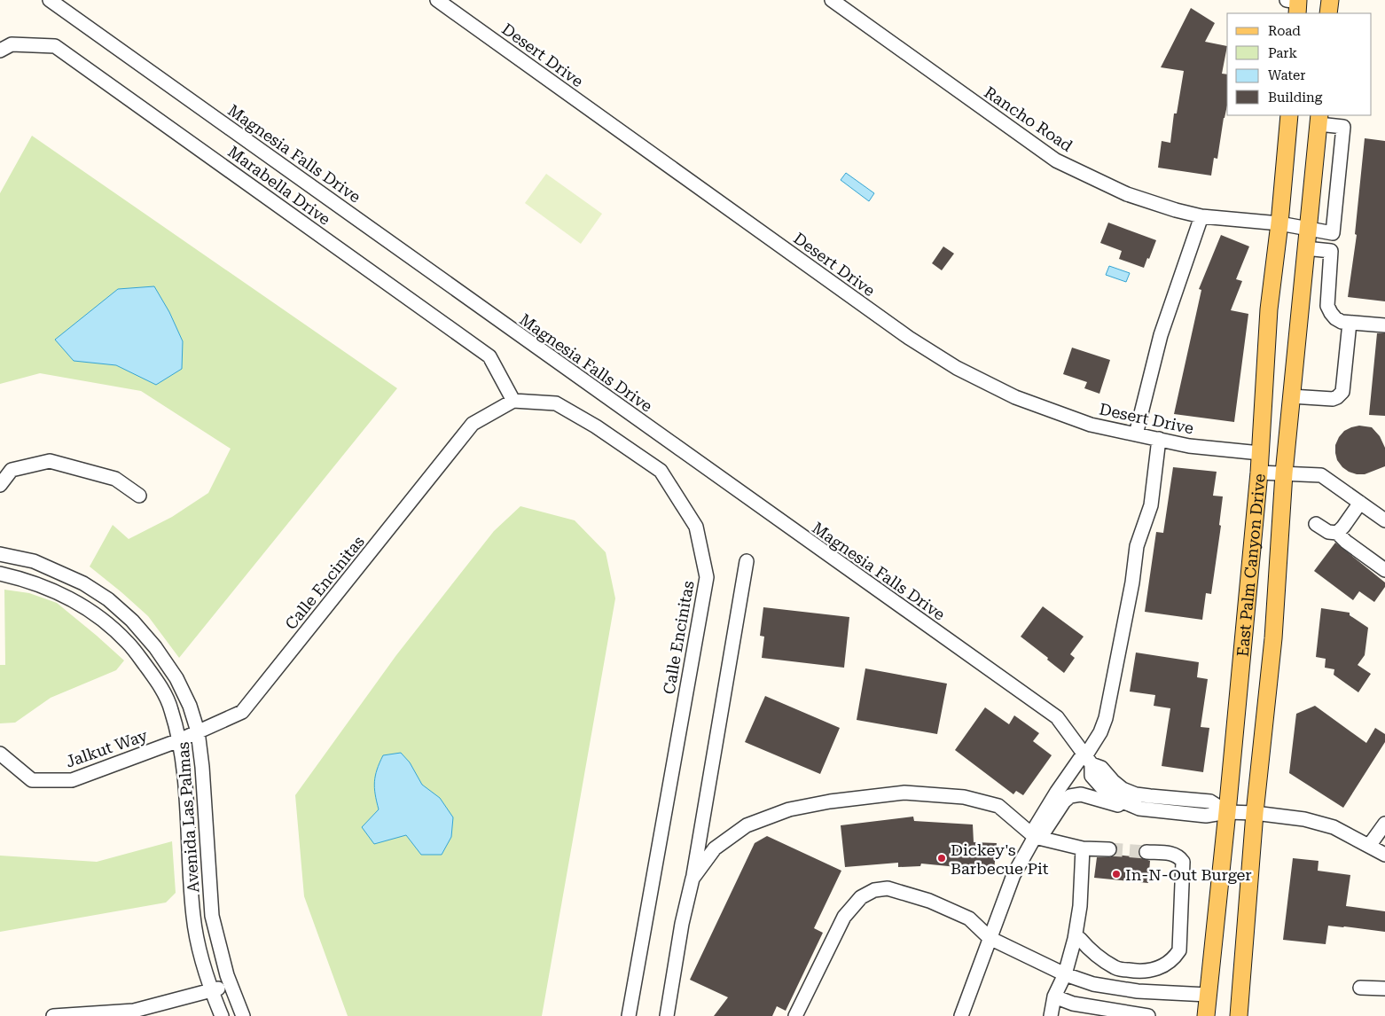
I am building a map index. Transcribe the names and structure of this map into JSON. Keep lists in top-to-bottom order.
{
  "streets": {
    "main road": ["East Palm Canyon Drive"],
    "street": [
      "Desert Drive",
      "Rancho Road",
      "Magnesia Falls Drive",
      "Marabella Drive",
      "Calle Encinitas",
      "Jalkut Way",
      "Avenida Las Palmas"
    ]
  },
  "crossings": [
    ["Desert Drive", "East Palm Canyon Drive"],
    ["Rancho Road", "East Palm Canyon Drive"],
    ["Magnesia Falls Drive", "East Palm Canyon Drive"],
    ["Marabella Drive", "Calle Encinitas"],
    ["Calle Encinitas", "Jalkut Way"],
    ["Calle Encinitas", "Avenida Las Palmas"],
    ["Jalkut Way", "Avenida Las Palmas"]
  ],
  "places": ["Dickey's Barbecue Pit", "In-N-Out Burger"],
  "legend": [
    "Road",
    "Park",
    "Water",
    "Building"
  ]
}
